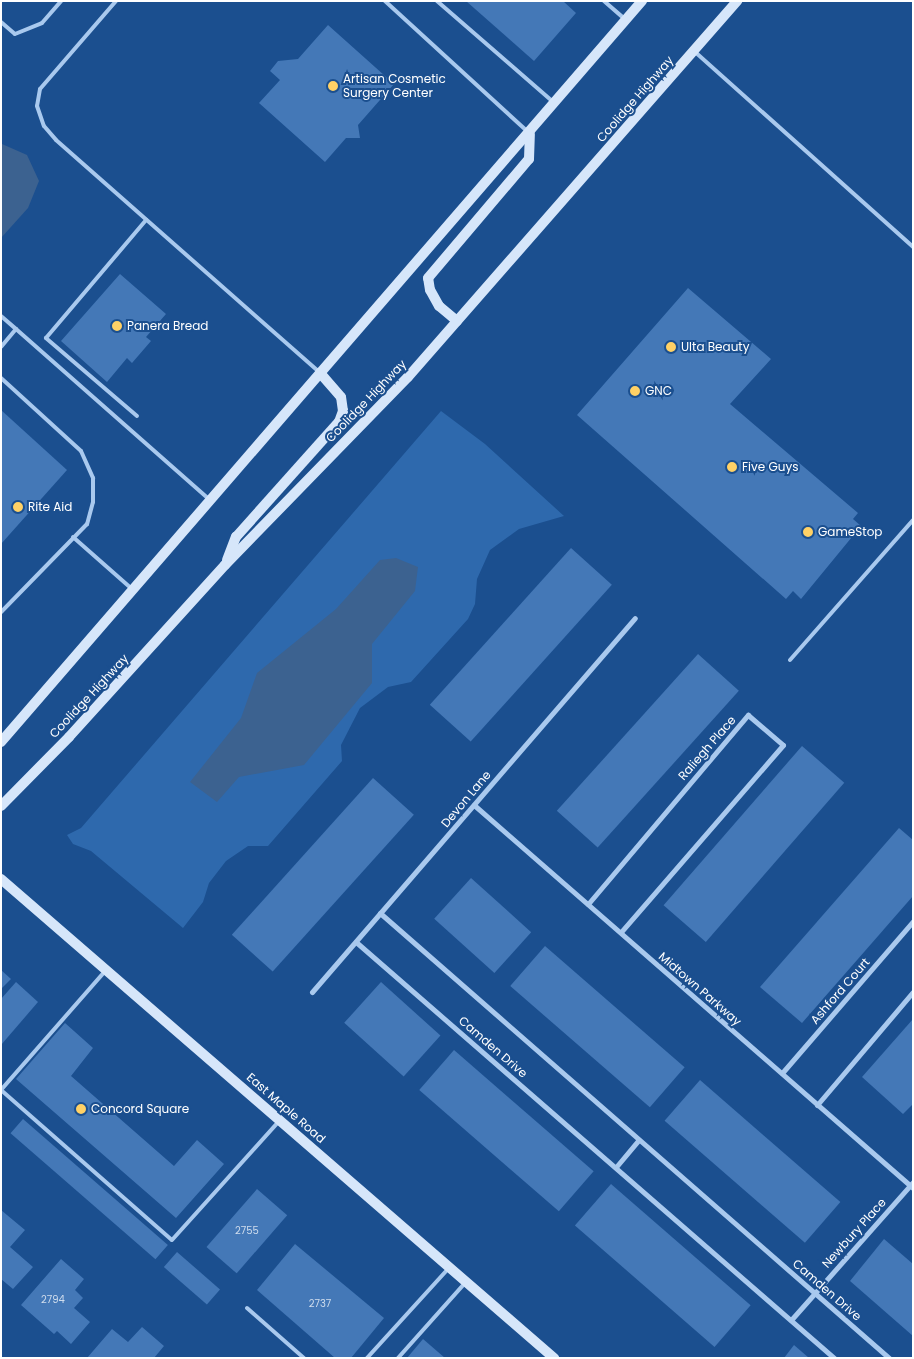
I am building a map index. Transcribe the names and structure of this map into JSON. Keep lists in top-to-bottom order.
{
  "streets": {
    "main road": ["Coolidge Highway", "East Maple Road"],
    "street": [
      "Raliegh Place",
      "Devon Lane",
      "Midtown Parkway",
      "Ashford Court",
      "Camden Drive",
      "Newbury Place"
    ]
  },
  "crossings": [
    ["Raliegh Place", "Midtown Parkway"],
    ["Devon Lane", "Midtown Parkway"],
    ["Devon Lane", "Camden Drive"],
    ["Midtown Parkway", "Ashford Court"],
    ["Midtown Parkway", "Newbury Place"],
    ["Camden Drive", "Newbury Place"]
  ],
  "places": [
    "Artisan Cosmetic Surgery Center",
    "Panera Bread",
    "Ulta Beauty",
    "GNC",
    "Five Guys",
    "Rite Aid",
    "GameStop",
    "Concord Square"
  ],
  "house_numbers": ["2755", "2794", "2737"]
}
